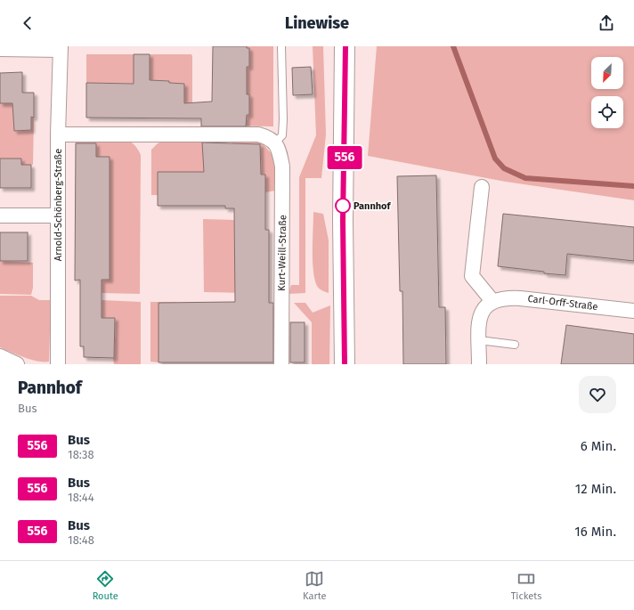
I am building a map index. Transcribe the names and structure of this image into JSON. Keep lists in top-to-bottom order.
{
  "streets": {
    "street": ["Arnold-Schönberg-Straße", "Kurt-Weill-Straße", "Carl-Orff-Straße"]
  },
  "places": ["Pannhof"],
  "lines": ["bus line 556"],
  "north": "bottom left",
  "page": {
    "header": "Linewise",
    "on_map": "556",
    "heading": ["Pannhof", "Bus"],
    "list": [
      {
        "mark": "556",
        "name": "Bus",
        "note": "18:38",
        "value": "6 Min."
      },
      {
        "mark": "556",
        "name": "Bus",
        "note": "18:44",
        "value": "12 Min."
      },
      {
        "mark": "556",
        "name": "Bus",
        "note": "18:48",
        "value": "16 Min."
      }
    ],
    "tabs": ["Route", "Karte", "Tickets"]
  }
}
